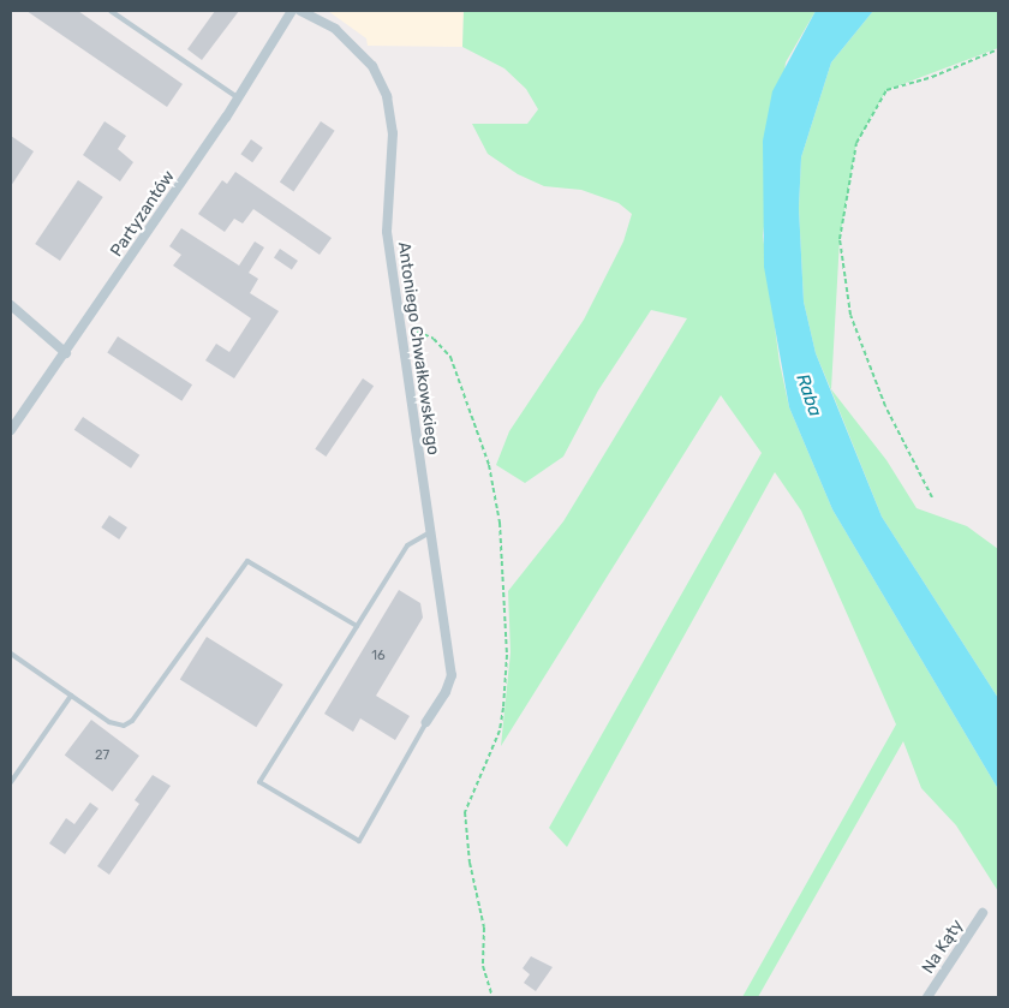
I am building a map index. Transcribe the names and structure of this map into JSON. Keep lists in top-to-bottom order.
{
  "streets": {
    "street": ["Partyzantów", "Antoniego Chwałkowskiego", "Na Kąty"]
  },
  "water": ["Raba"],
  "house_numbers": ["16", "27"]
}
